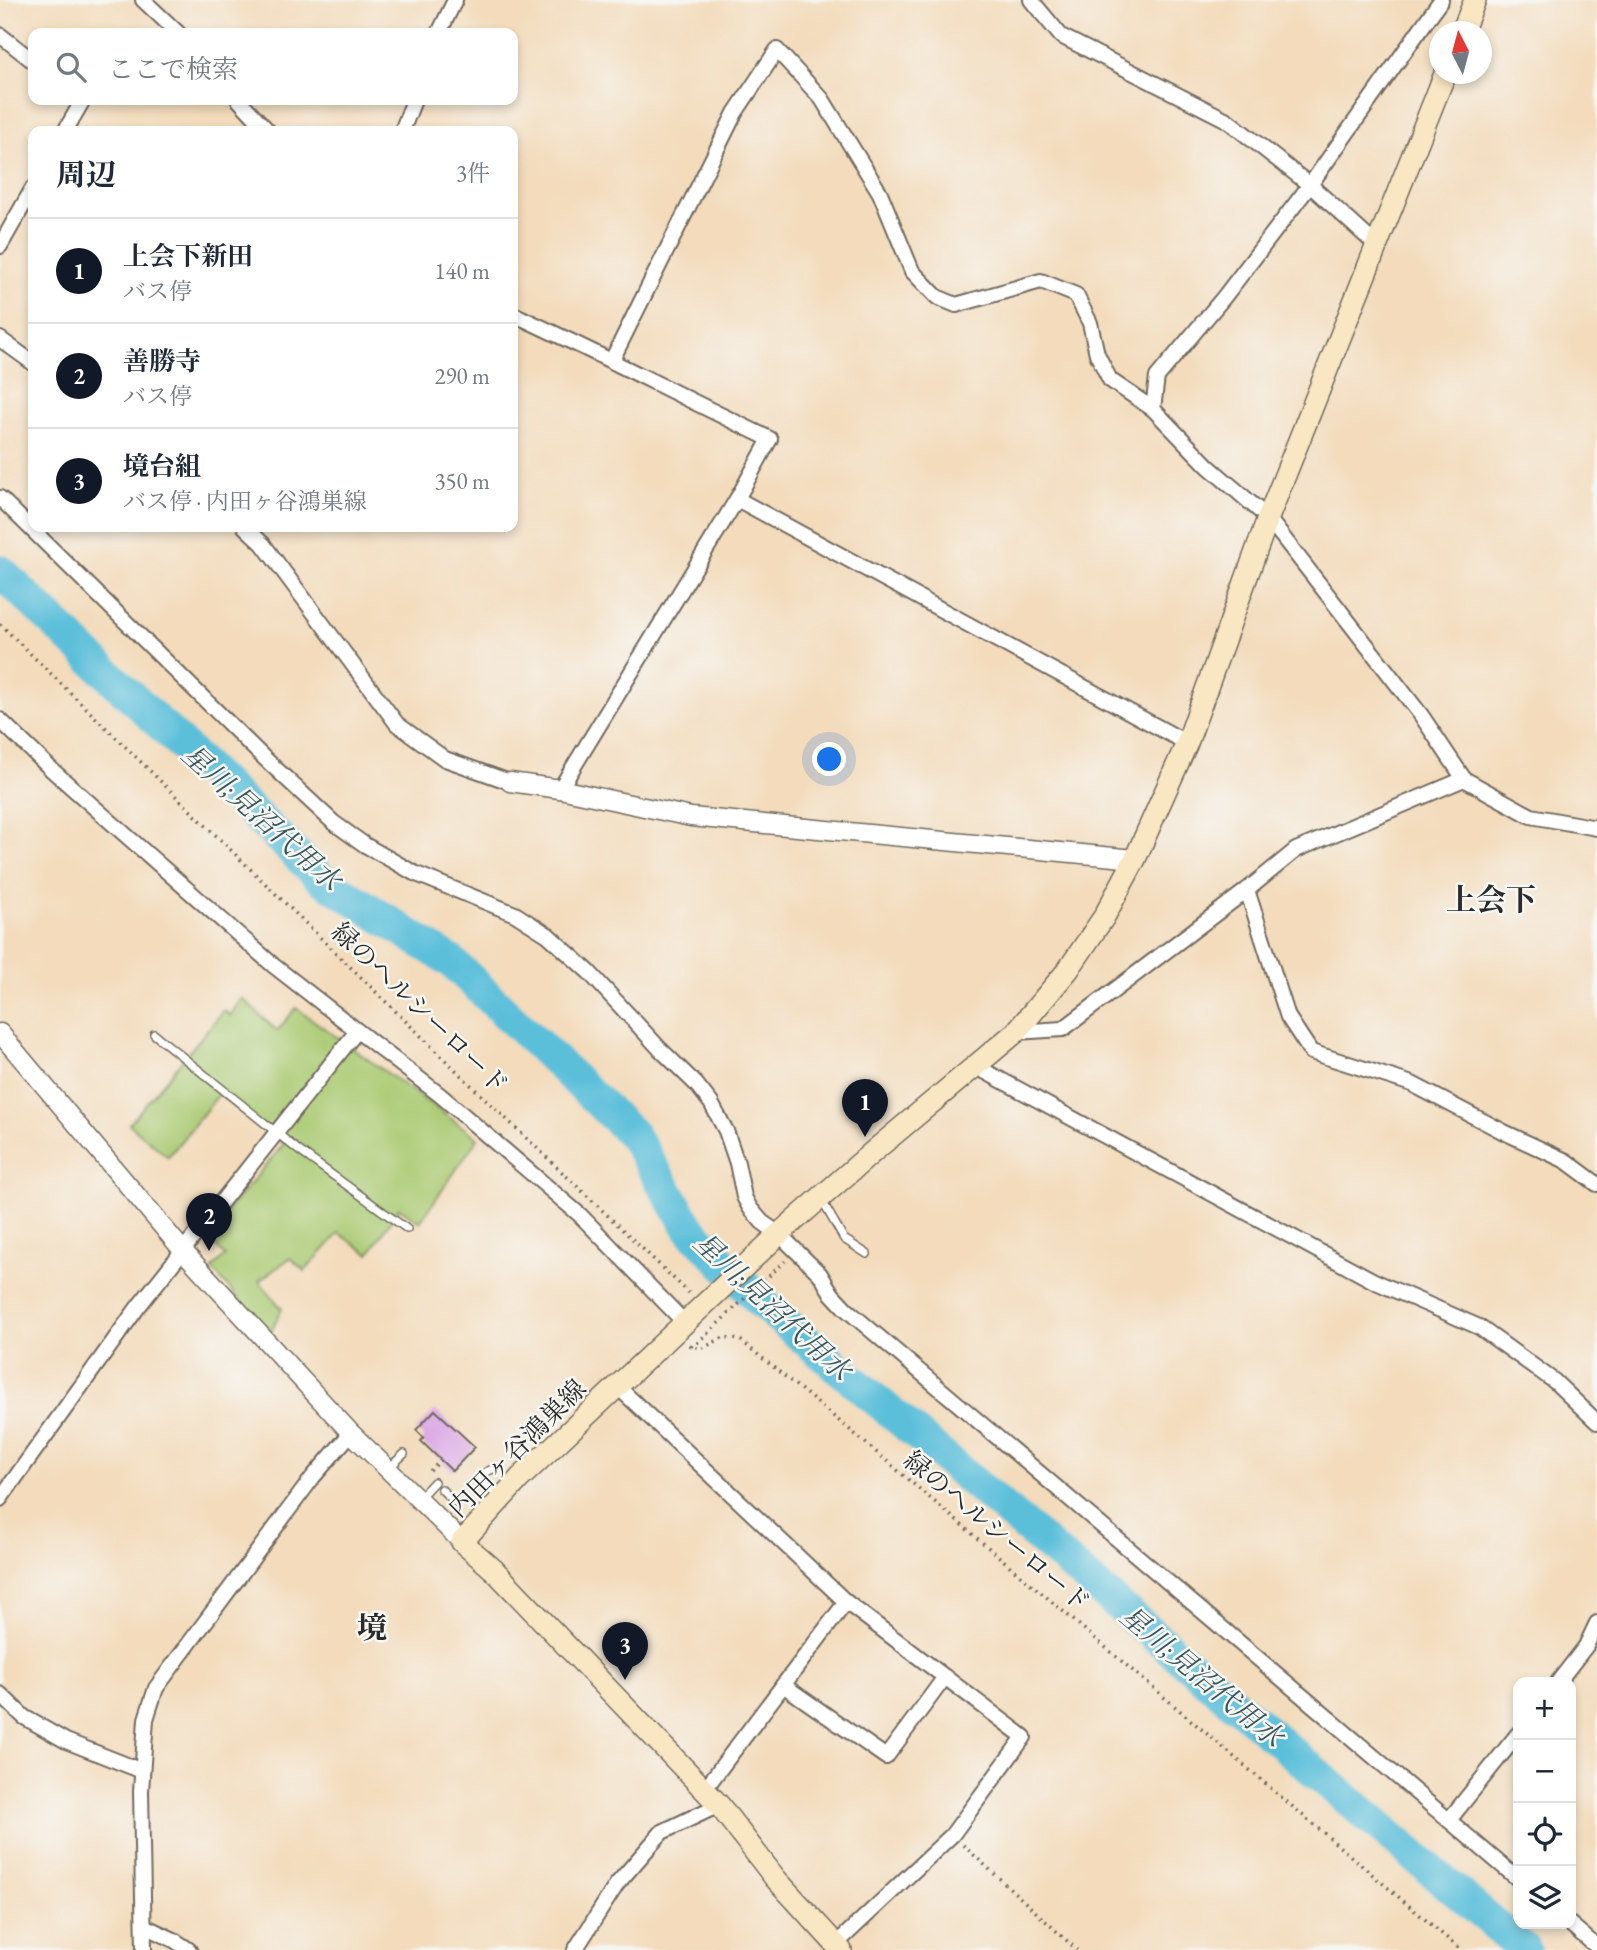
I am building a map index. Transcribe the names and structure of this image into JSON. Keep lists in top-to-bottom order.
{
  "streets": {
    "main road": ["内田ヶ谷鴻巣線"],
    "path": ["緑のヘルシーロード"]
  },
  "crossings": [
    ["緑のヘルシーロード", "内田ヶ谷鴻巣線"]
  ],
  "districts": ["上会下", "境"],
  "water": ["星川;見沼代用水"],
  "north": "top",
  "page": {
    "search": "ここで検索",
    "heading": ["周辺", "3件"],
    "list": [
      {
        "mark": "1",
        "name": "上会下新田",
        "note": "バス停",
        "value": "140 m"
      },
      {
        "mark": "2",
        "name": "善勝寺",
        "note": "バス停",
        "value": "290 m"
      },
      {
        "mark": "3",
        "name": "境台組",
        "note": "バス停 · 内田ヶ谷鴻巣線",
        "value": "350 m"
      }
    ],
    "pins": ["1", "2", "3"],
    "map_buttons": ["+", "−"]
  }
}
